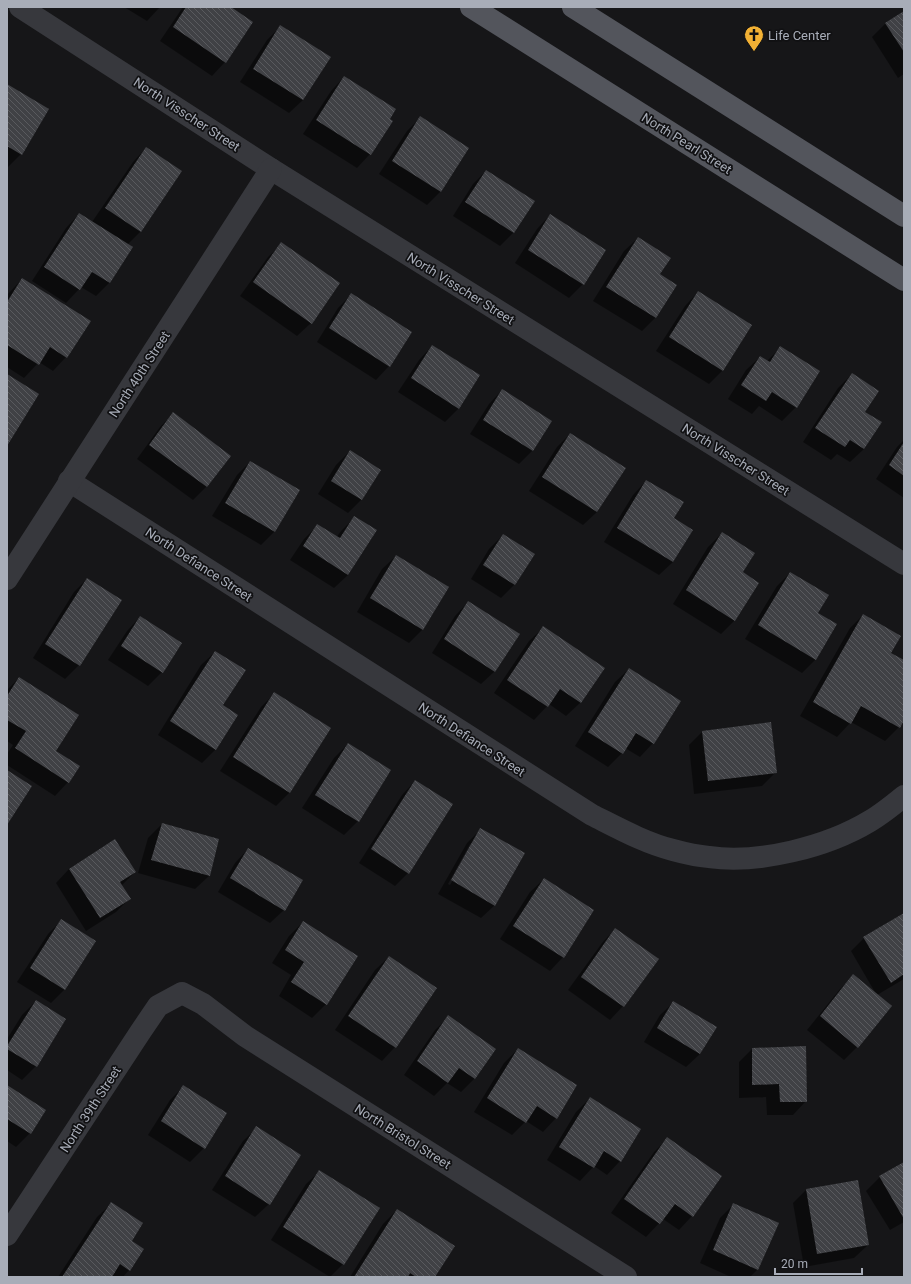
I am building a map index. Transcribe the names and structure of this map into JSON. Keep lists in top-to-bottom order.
{
  "streets": {
    "main road": ["North Pearl Street"],
    "street": [
      "North Visscher Street",
      "North 40th Street",
      "North Defiance Street",
      "North 39th Street",
      "North Bristol Street"
    ]
  },
  "crossings": [
    ["North Visscher Street", "North 40th Street"],
    ["North 40th Street", "North Defiance Street"],
    ["North 39th Street", "North Bristol Street"]
  ],
  "places": {
    "church": ["Life Center"]
  },
  "scale_bar": "20 m"
}
